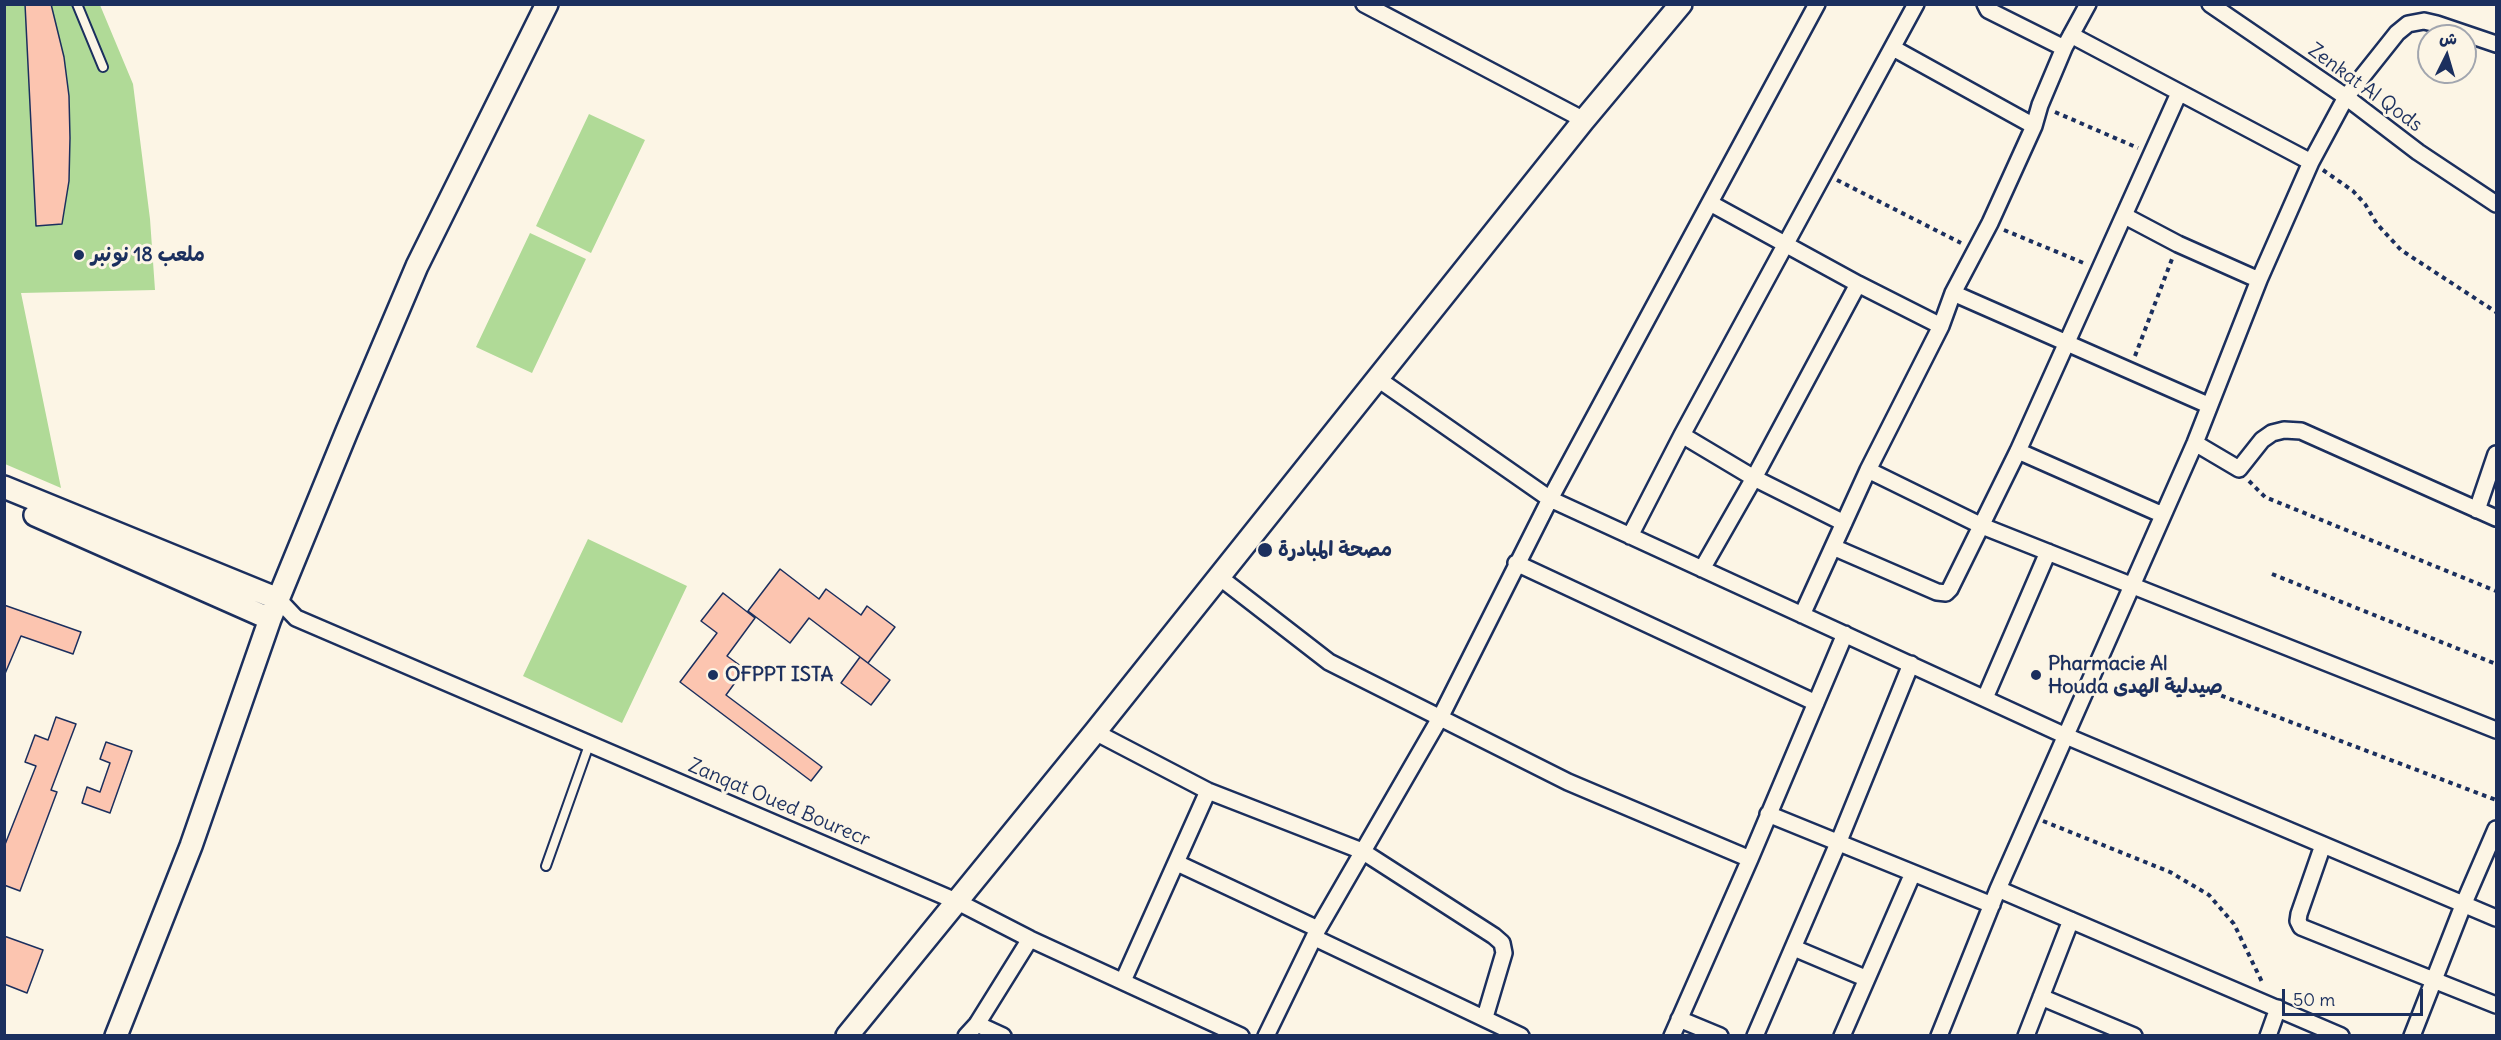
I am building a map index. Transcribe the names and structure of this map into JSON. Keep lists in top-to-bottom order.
{
  "streets": {
    "street": ["Zenkat Al Qods", "Zanqat Oued Bourecr"]
  },
  "places": [
    "ملعب 18 نونبر",
    "مصحة المبادرة",
    "OFPPT ISTA",
    "Pharmacie Al Houda صيدلية الهدى"
  ],
  "scale_bar": "50 m",
  "north": "top"
}
